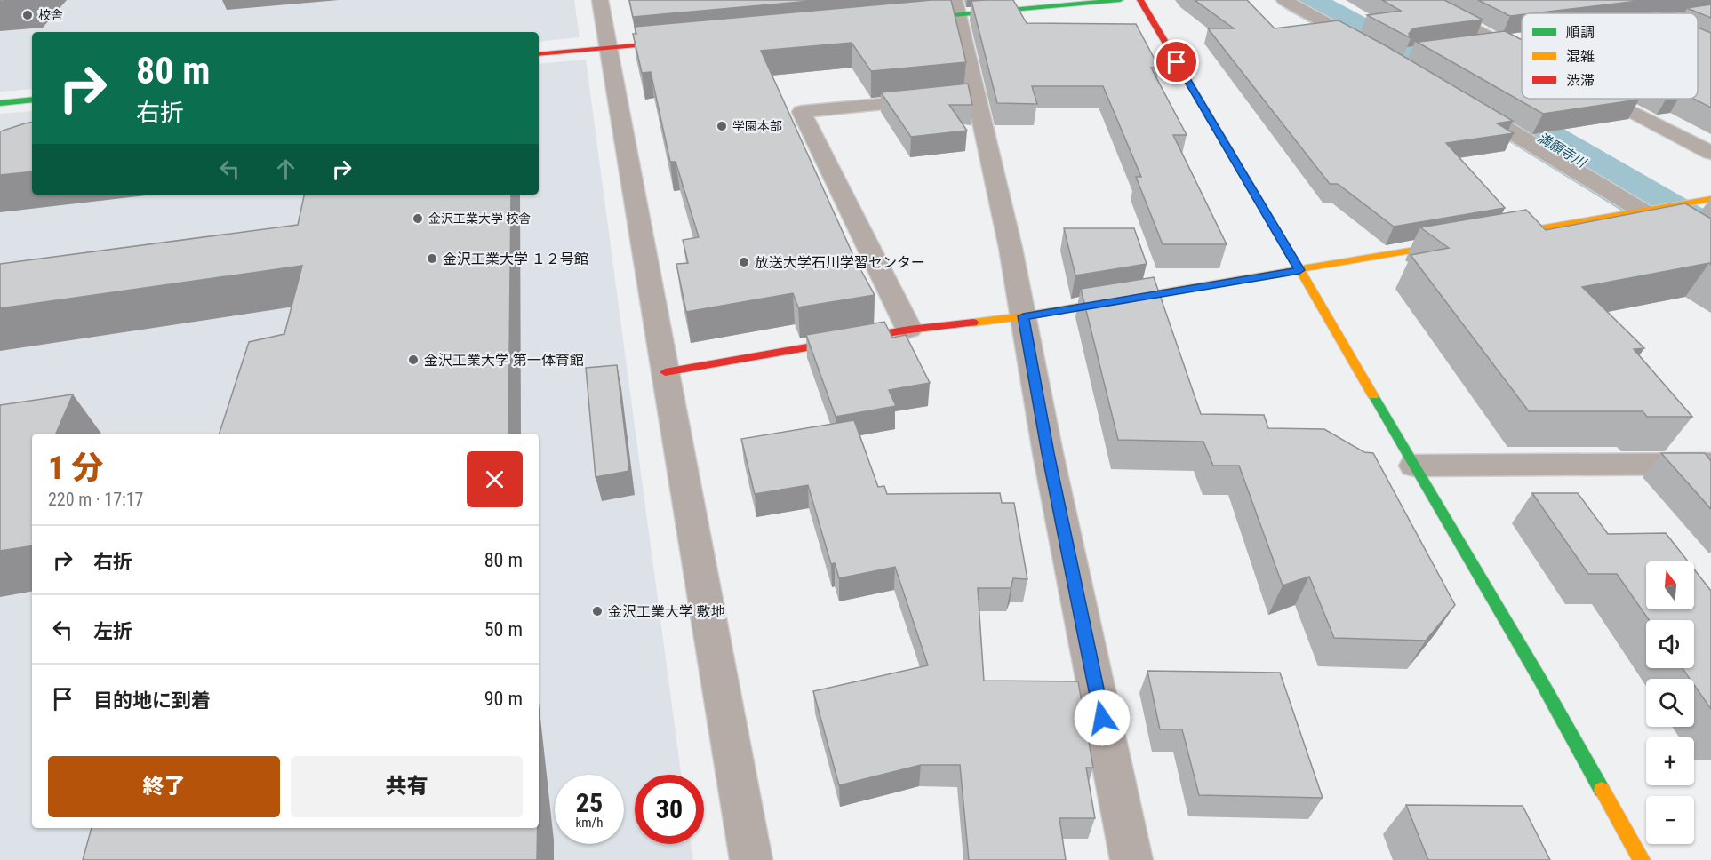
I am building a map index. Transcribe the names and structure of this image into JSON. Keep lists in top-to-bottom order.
{
  "water": ["満願寺川"],
  "places": [
    "校舎",
    "学園本部",
    "金沢工業大学 校舎",
    "金沢工業大学 １２号館",
    "放送大学石川学習センター",
    "金沢工業大学 第一体育館",
    "金沢工業大学 敷地"
  ],
  "legend": ["順調", "混雑", "渋滞"],
  "north": "top",
  "page": {
    "turn": ["80 m", "右折"],
    "heading": ["1 分", "220 m · 17:17"],
    "list": [
      {
        "name": "右折",
        "value": "80 m"
      },
      {
        "name": "左折",
        "value": "50 m"
      },
      {
        "name": "目的地に到着",
        "value": "90 m"
      }
    ],
    "map_buttons": ["+", "−"],
    "buttons": ["終了", "共有"],
    "speed": "25 km/h",
    "limit": "30"
  }
}
